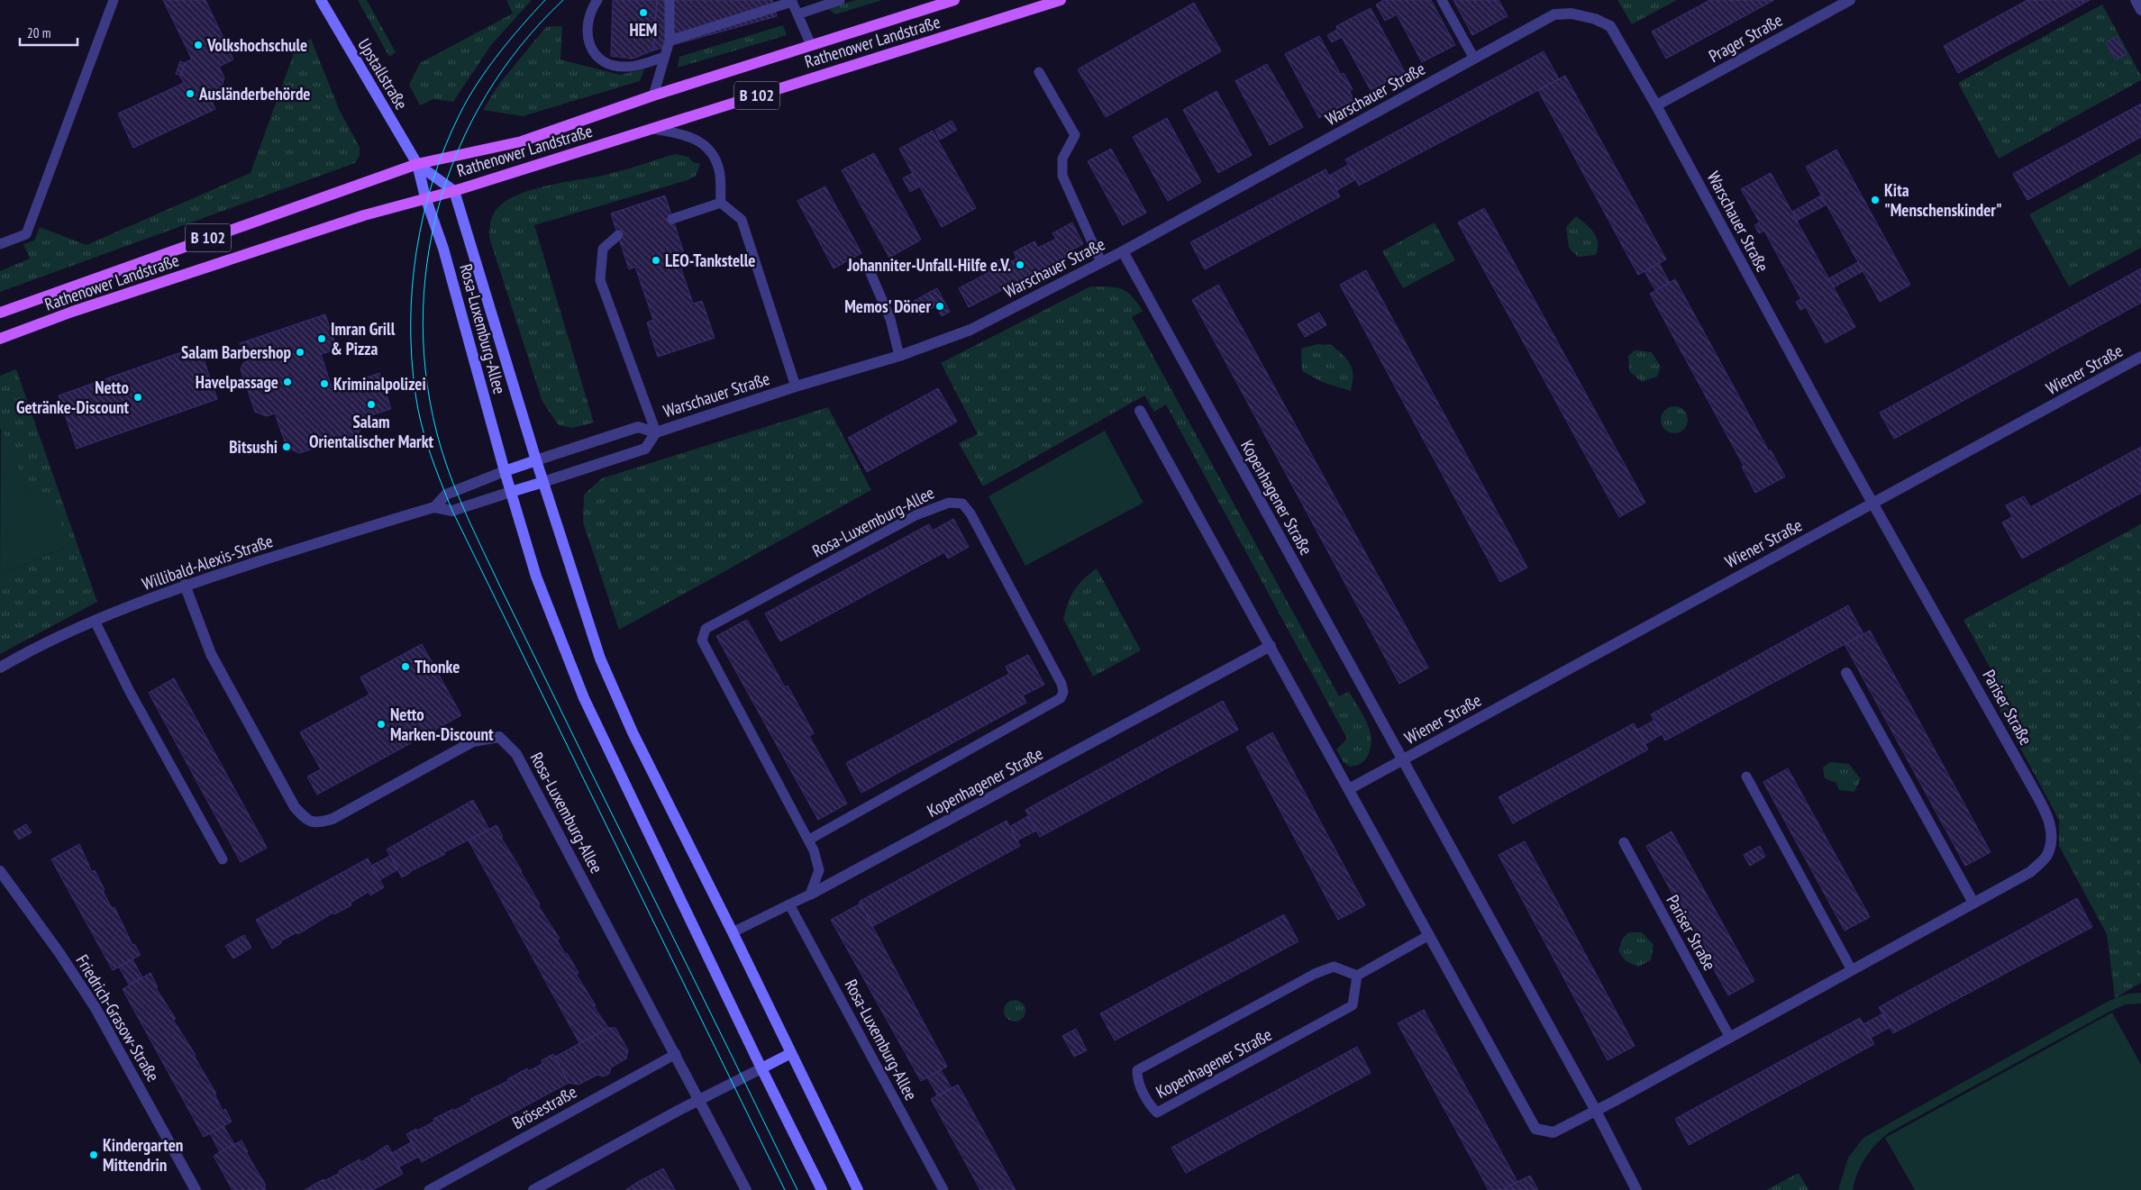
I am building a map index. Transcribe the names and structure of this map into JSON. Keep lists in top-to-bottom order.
{
  "streets": {
    "main road": ["Rathenower Landstraße", "B 102"],
    "street": [
      "Prager Straße",
      "Upstallstraße",
      "Warschauer Straße",
      "Rosa-Luxemburg-Allee",
      "Wiener Straße",
      "Kopenhagener Straße",
      "Willibald-Alexis-Straße",
      "Pariser Straße",
      "Friedrich-Grasow-Straße"
    ],
    "lane": ["Brösestraße"]
  },
  "crossings": [
    ["Prager Straße", "Warschauer Straße"],
    ["Rathenower Landstraße", "Upstallstraße"],
    ["Rathenower Landstraße", "Rosa-Luxemburg-Allee"],
    ["Upstallstraße", "Rosa-Luxemburg-Allee"],
    ["Warschauer Straße", "Rosa-Luxemburg-Allee"],
    ["Warschauer Straße", "Wiener Straße"],
    ["Warschauer Straße", "Kopenhagener Straße"],
    ["Warschauer Straße", "Pariser Straße"],
    ["Rosa-Luxemburg-Allee", "Kopenhagener Straße"],
    ["Rosa-Luxemburg-Allee", "Willibald-Alexis-Straße"],
    ["Rosa-Luxemburg-Allee", "Brösestraße"],
    ["Wiener Straße", "Kopenhagener Straße"],
    ["Wiener Straße", "Pariser Straße"],
    ["Kopenhagener Straße", "Pariser Straße"]
  ],
  "places": [
    "HEM",
    "Volkshochschule",
    "Ausländerbehörde",
    "Kita \"Menschenskinder\"",
    "LEO-Tankstelle",
    "Johanniter-Unfall-Hilfe e.V.",
    "Memos' Döner",
    "Imran Grill & Pizza",
    "Salam Barbershop",
    "Havelpassage",
    "Kriminalpolizei",
    "Netto Getränke-Discount",
    "Salam Orientalischer Markt",
    "Bitsushi",
    "Thonke",
    "Netto Marken-Discount",
    "Kindergarten Mittendrin"
  ],
  "scale_bar": "20 m"
}
